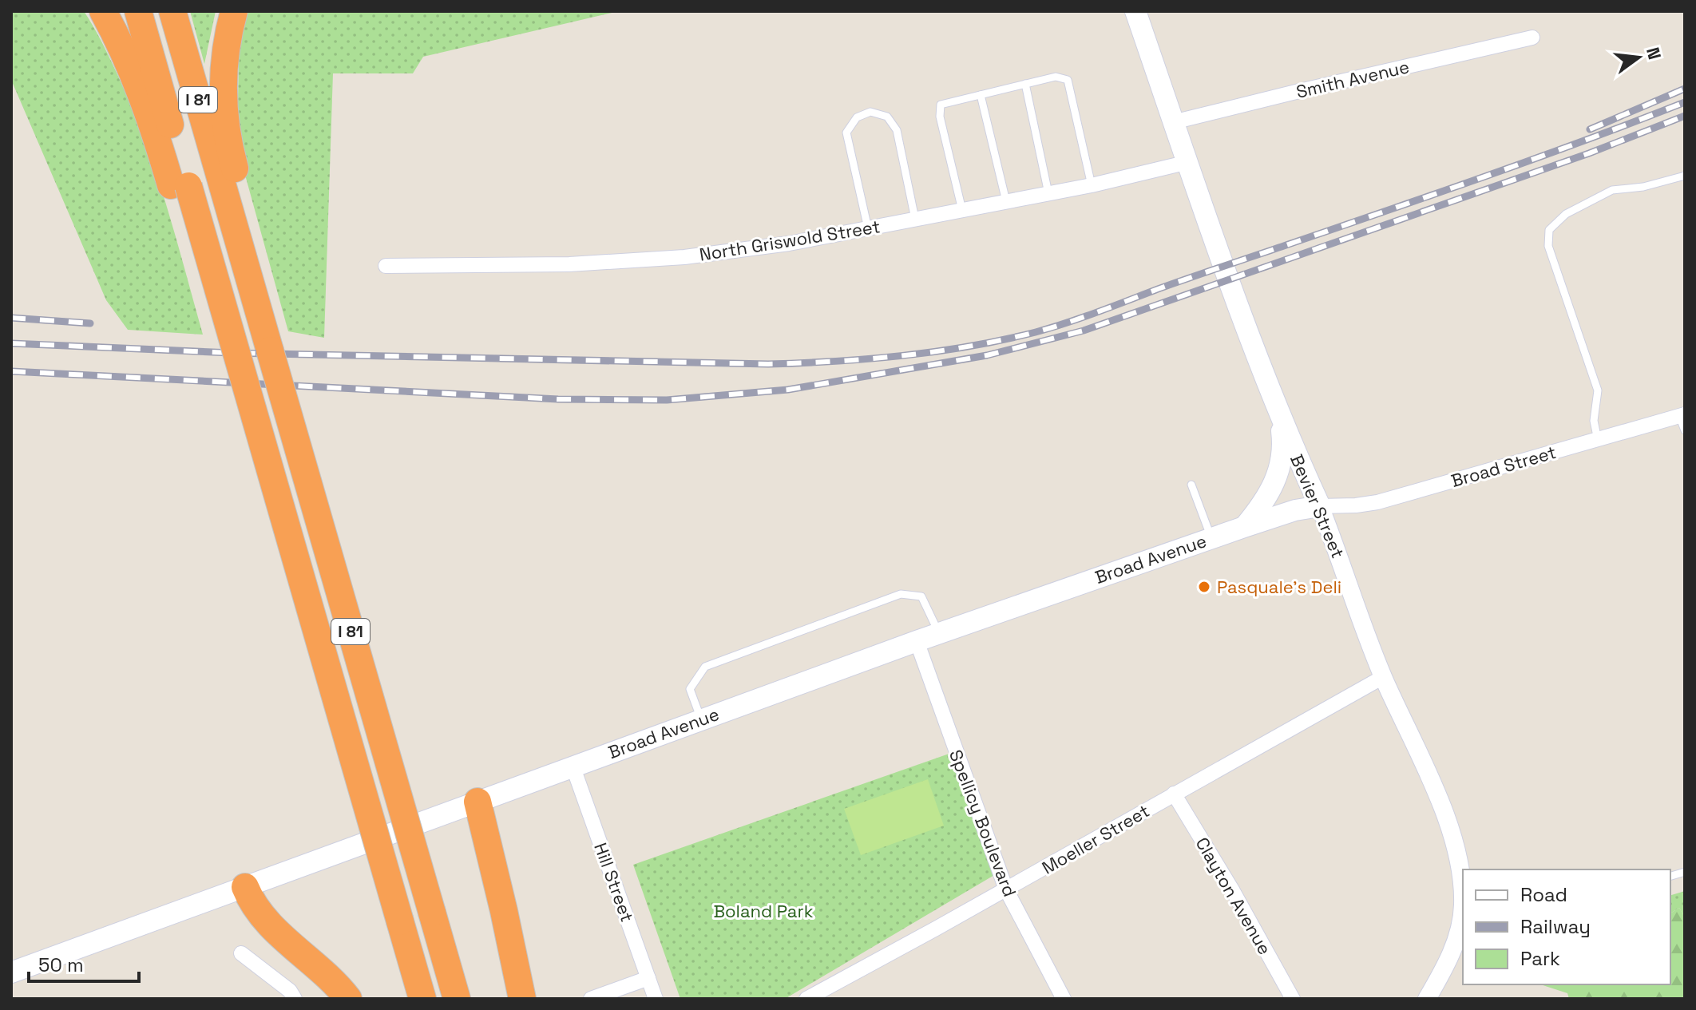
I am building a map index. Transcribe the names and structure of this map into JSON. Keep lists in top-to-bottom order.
{
  "streets": {
    "highway": ["I 81"],
    "main road": ["Bevier Street", "Broad Avenue"],
    "street": [
      "Smith Avenue",
      "North Griswold Street",
      "Broad Street",
      "Spellicy Boulevard",
      "Moeller Street",
      "Hill Street",
      "Clayton Avenue"
    ]
  },
  "crossings": [
    ["Smith Avenue", "Bevier Street"],
    ["North Griswold Street", "Bevier Street"],
    ["Broad Street", "Bevier Street"],
    ["Broad Street", "Broad Avenue"],
    ["Bevier Street", "Broad Avenue"],
    ["Bevier Street", "Moeller Street"],
    ["Broad Avenue", "Spellicy Boulevard"],
    ["Broad Avenue", "Hill Street"],
    ["Spellicy Boulevard", "Moeller Street"],
    ["Moeller Street", "Clayton Avenue"]
  ],
  "parks": ["Boland Park"],
  "places": ["Pasquale's Deli"],
  "legend": ["Road", "Railway", "Park"],
  "scale_bar": "50 m",
  "north": "right"
}
